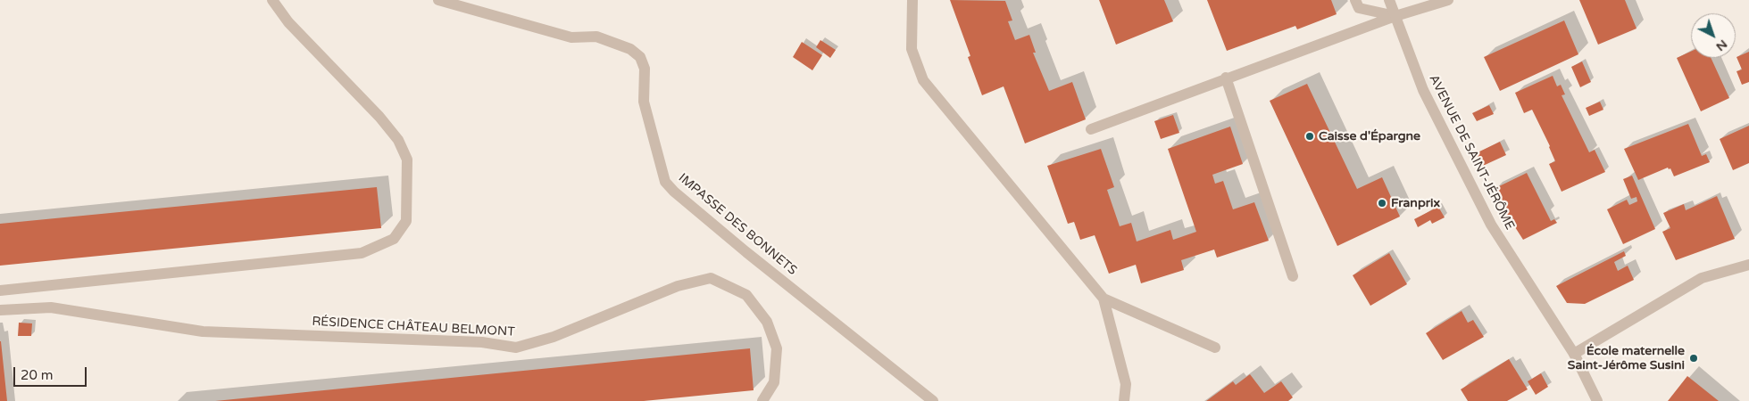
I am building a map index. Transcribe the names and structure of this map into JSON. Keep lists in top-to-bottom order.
{
  "streets": {
    "street": ["AVENUE DE SAINT-JÉRÔME", "IMPASSE DES BONNETS", "RÉSIDENCE CHÂTEAU BELMONT"]
  },
  "places": ["Caisse d'Épargne", "Franprix", "École maternelle Saint-Jérôme Susini"],
  "scale_bar": "20 m",
  "north": "bottom right"
}
